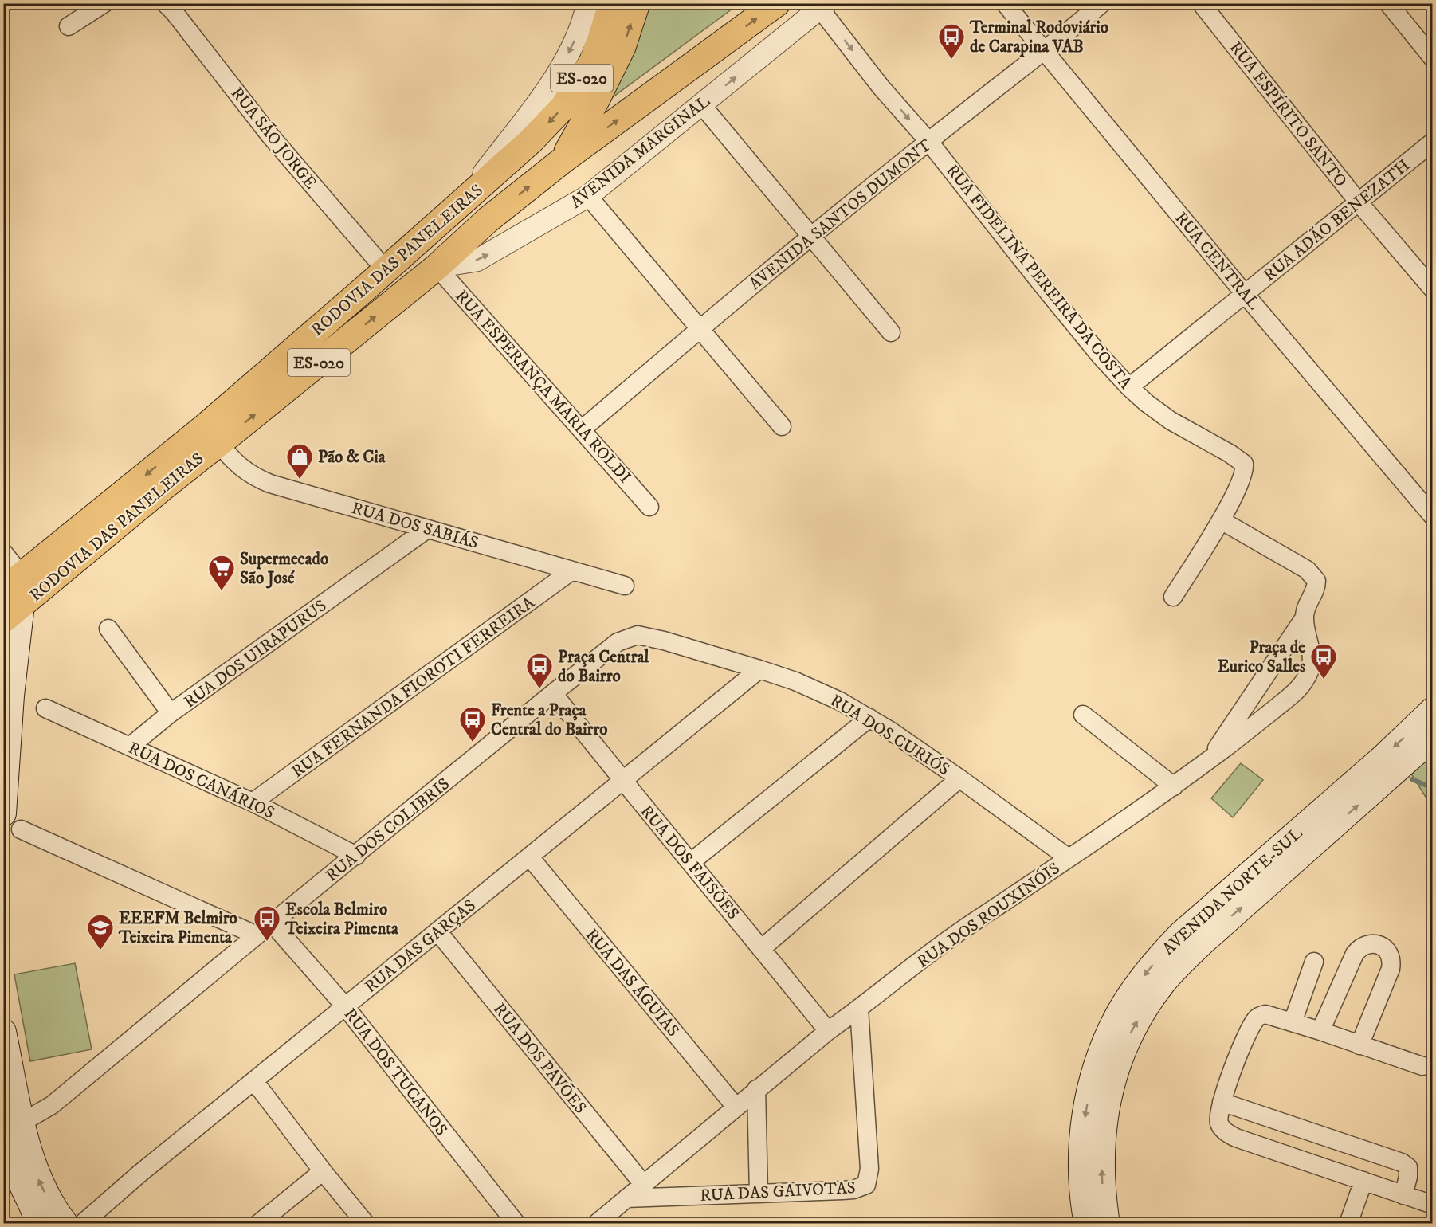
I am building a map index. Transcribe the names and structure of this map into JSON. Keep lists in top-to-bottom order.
{
  "streets": {
    "main road": ["ES-020", "RODOVIA DAS PANELEIRAS", "AVENIDA NORTE-SUL"],
    "street": [
      "RUA ESPÍRITO SANTO",
      "RUA SÃO JORGE",
      "AVENIDA MARGINAL",
      "AVENIDA SANTOS DUMONT",
      "RUA ADÃO BENEZATH",
      "RUA CENTRAL",
      "RUA FIDELINA PEREIRA DA COSTA",
      "RUA ESPERANÇA MARIA ROLDI",
      "RUA DOS SABIÁS",
      "RUA DOS UIRAPURUS",
      "RUA FERNANDA FIOROTI FERREIRA",
      "RUA DOS CURIÓS",
      "RUA DOS CANÁRIOS",
      "RUA DOS COLIBRIS",
      "RUA DOS FAISÕES",
      "RUA DOS ROUXINÓIS",
      "RUA DAS GARÇAS",
      "RUA DAS ÁGUIAS",
      "RUA DOS PAVÕES",
      "RUA DOS TUCANOS",
      "RUA DAS GAIVOTAS"
    ]
  },
  "crossings": [
    ["RUA ESPÍRITO SANTO", "RUA ADÃO BENEZATH"],
    ["RUA SÃO JORGE", "RODOVIA DAS PANELEIRAS"],
    ["AVENIDA MARGINAL", "RODOVIA DAS PANELEIRAS"],
    ["AVENIDA MARGINAL", "RUA FIDELINA PEREIRA DA COSTA"],
    ["AVENIDA MARGINAL", "RUA ESPERANÇA MARIA ROLDI"],
    ["AVENIDA SANTOS DUMONT", "RUA CENTRAL"],
    ["AVENIDA SANTOS DUMONT", "RUA FIDELINA PEREIRA DA COSTA"],
    ["AVENIDA SANTOS DUMONT", "RUA ESPERANÇA MARIA ROLDI"],
    ["RUA ADÃO BENEZATH", "RUA CENTRAL"],
    ["RUA ADÃO BENEZATH", "RUA FIDELINA PEREIRA DA COSTA"],
    ["RODOVIA DAS PANELEIRAS", "RUA ESPERANÇA MARIA ROLDI"],
    ["RODOVIA DAS PANELEIRAS", "RUA DOS SABIÁS"],
    ["RUA DOS SABIÁS", "RUA DOS UIRAPURUS"],
    ["RUA DOS SABIÁS", "RUA FERNANDA FIOROTI FERREIRA"],
    ["RUA DOS UIRAPURUS", "RUA DOS CANÁRIOS"],
    ["RUA FERNANDA FIOROTI FERREIRA", "RUA DOS CANÁRIOS"],
    ["RUA DOS CURIÓS", "RUA DOS COLIBRIS"],
    ["RUA DOS CURIÓS", "RUA DOS ROUXINÓIS"],
    ["RUA DOS CURIÓS", "RUA DAS GARÇAS"],
    ["RUA DOS CANÁRIOS", "RUA DOS COLIBRIS"],
    ["RUA DOS COLIBRIS", "RUA DOS FAISÕES"],
    ["RUA DOS COLIBRIS", "RUA DOS TUCANOS"],
    ["RUA DOS FAISÕES", "RUA DOS ROUXINÓIS"],
    ["RUA DOS FAISÕES", "RUA DAS GARÇAS"],
    ["RUA DOS ROUXINÓIS", "RUA DAS ÁGUIAS"],
    ["RUA DOS ROUXINÓIS", "RUA DOS PAVÕES"],
    ["RUA DOS ROUXINÓIS", "RUA DAS GAIVOTAS"],
    ["RUA DAS GARÇAS", "RUA DAS ÁGUIAS"],
    ["RUA DAS GARÇAS", "RUA DOS PAVÕES"],
    ["RUA DAS GARÇAS", "RUA DOS TUCANOS"]
  ],
  "one_way": ["AVENIDA MARGINAL"],
  "places": {
    "bus stop": [
      "Terminal Rodoviário de Carapina VAB",
      "Praça de Eurico Salles",
      "Praça Central do Bairro",
      "Frente a Praça Central do Bairro",
      "Escola Belmiro Teixeira Pimenta"
    ],
    "shop": ["Pão & Cia"],
    "supermarket": ["Supermecado São José"],
    "school or university": ["EEEFM Belmiro Teixeira Pimenta"]
  }
}
